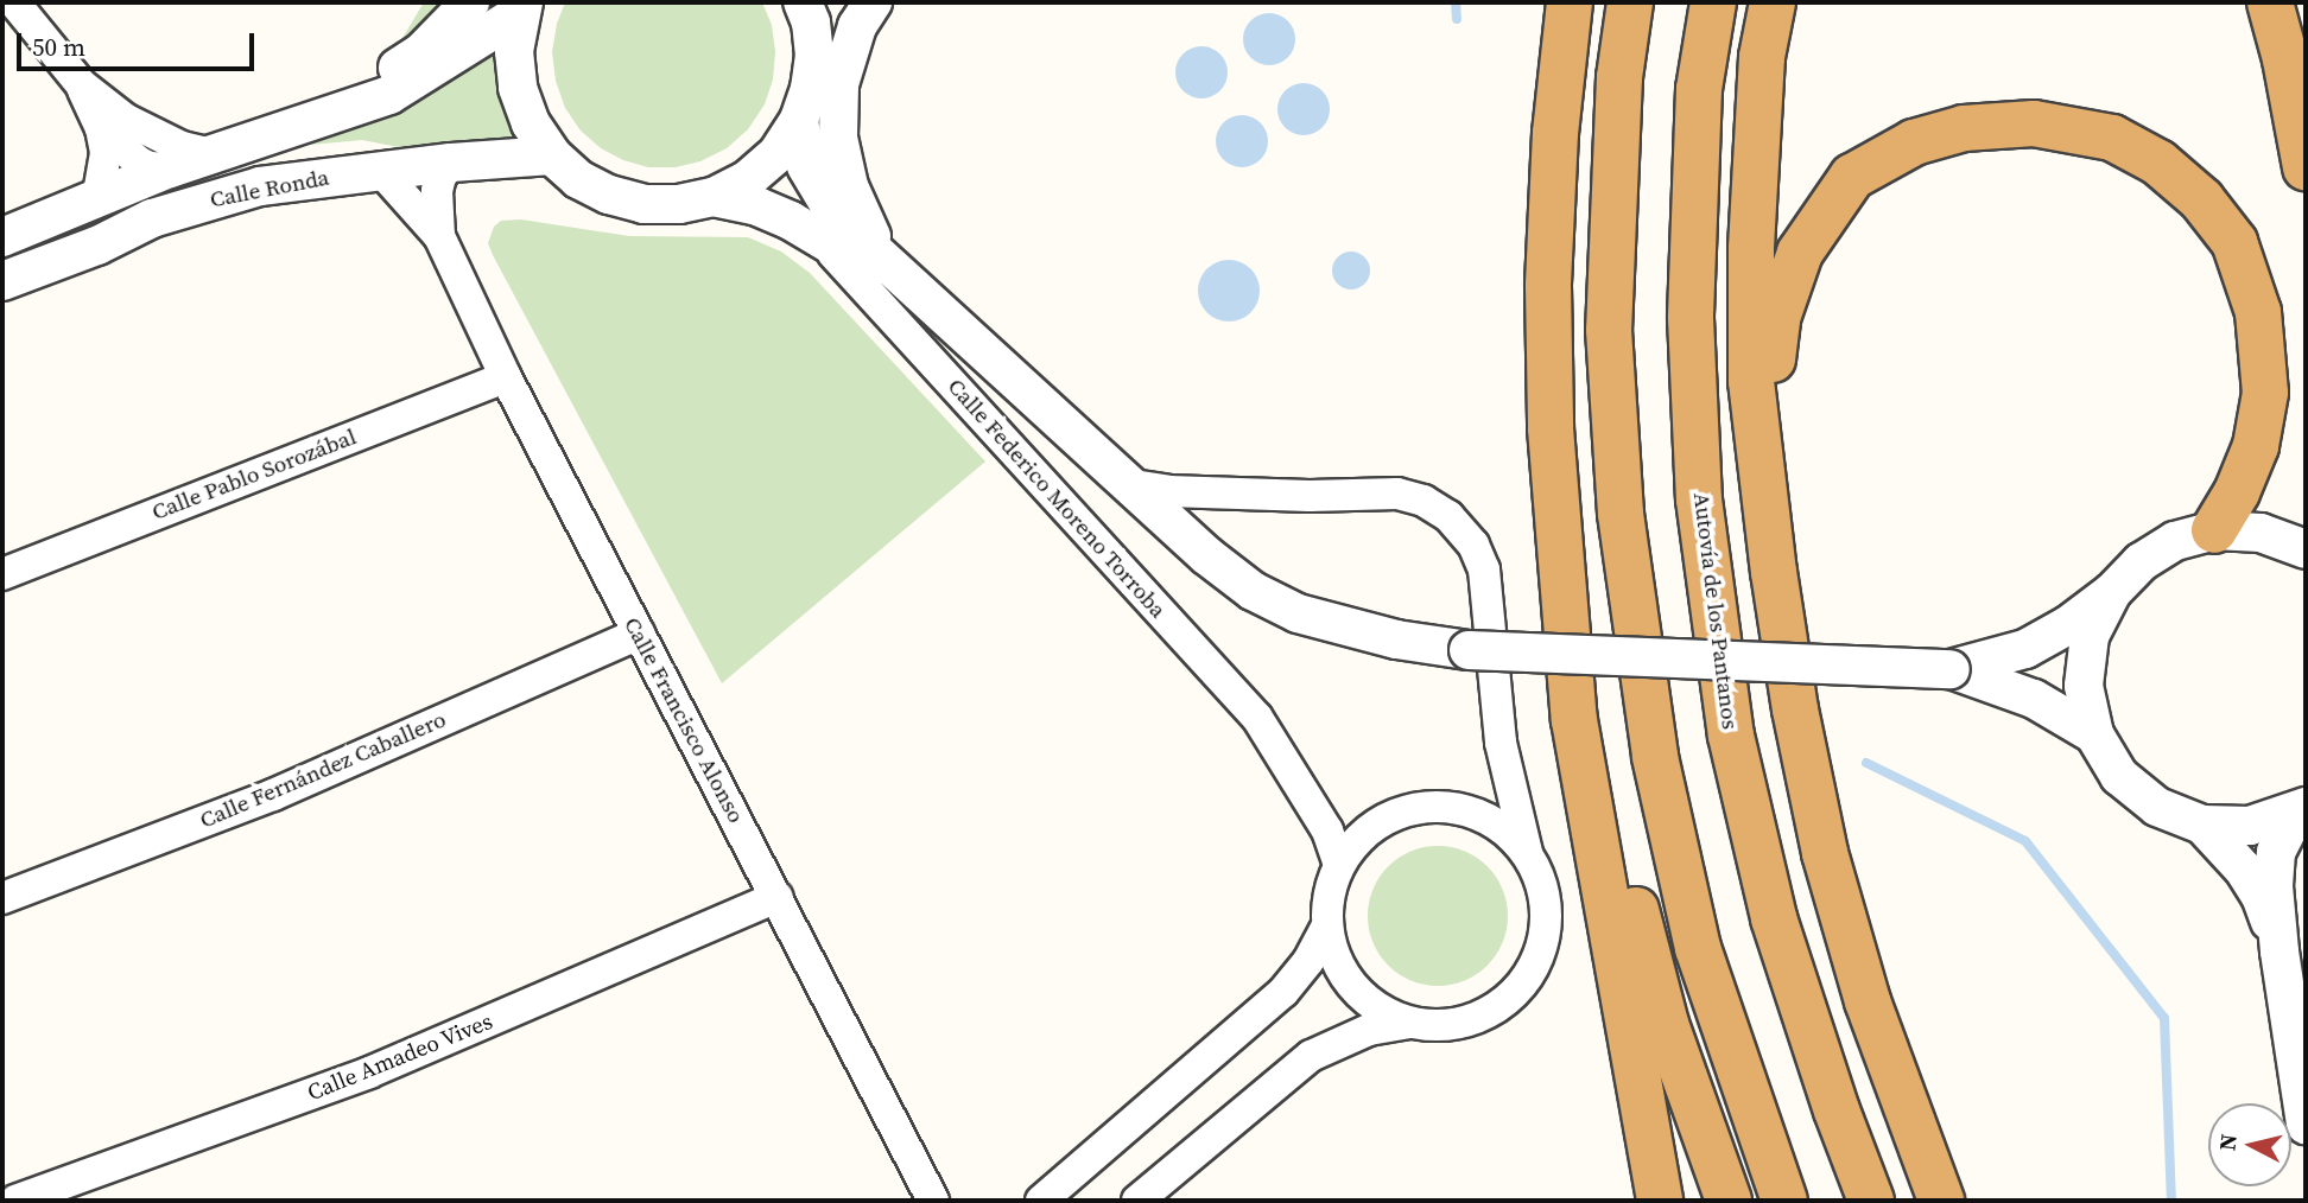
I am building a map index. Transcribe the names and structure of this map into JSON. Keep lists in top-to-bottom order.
{
  "streets": {
    "highway": ["Autovía de los Pantanos"],
    "street": [
      "Calle Ronda",
      "Calle Pablo Sorozábal",
      "Calle Federico Moreno Torroba",
      "Calle Francisco Alonso",
      "Calle Fernández Caballero",
      "Calle Amadeo Vives"
    ]
  },
  "crossings": [
    ["Calle Ronda", "Calle Francisco Alonso"],
    ["Calle Pablo Sorozábal", "Calle Francisco Alonso"],
    ["Calle Francisco Alonso", "Calle Fernández Caballero"],
    ["Calle Francisco Alonso", "Calle Amadeo Vives"]
  ],
  "scale_bar": "50 m",
  "north": "left"
}
